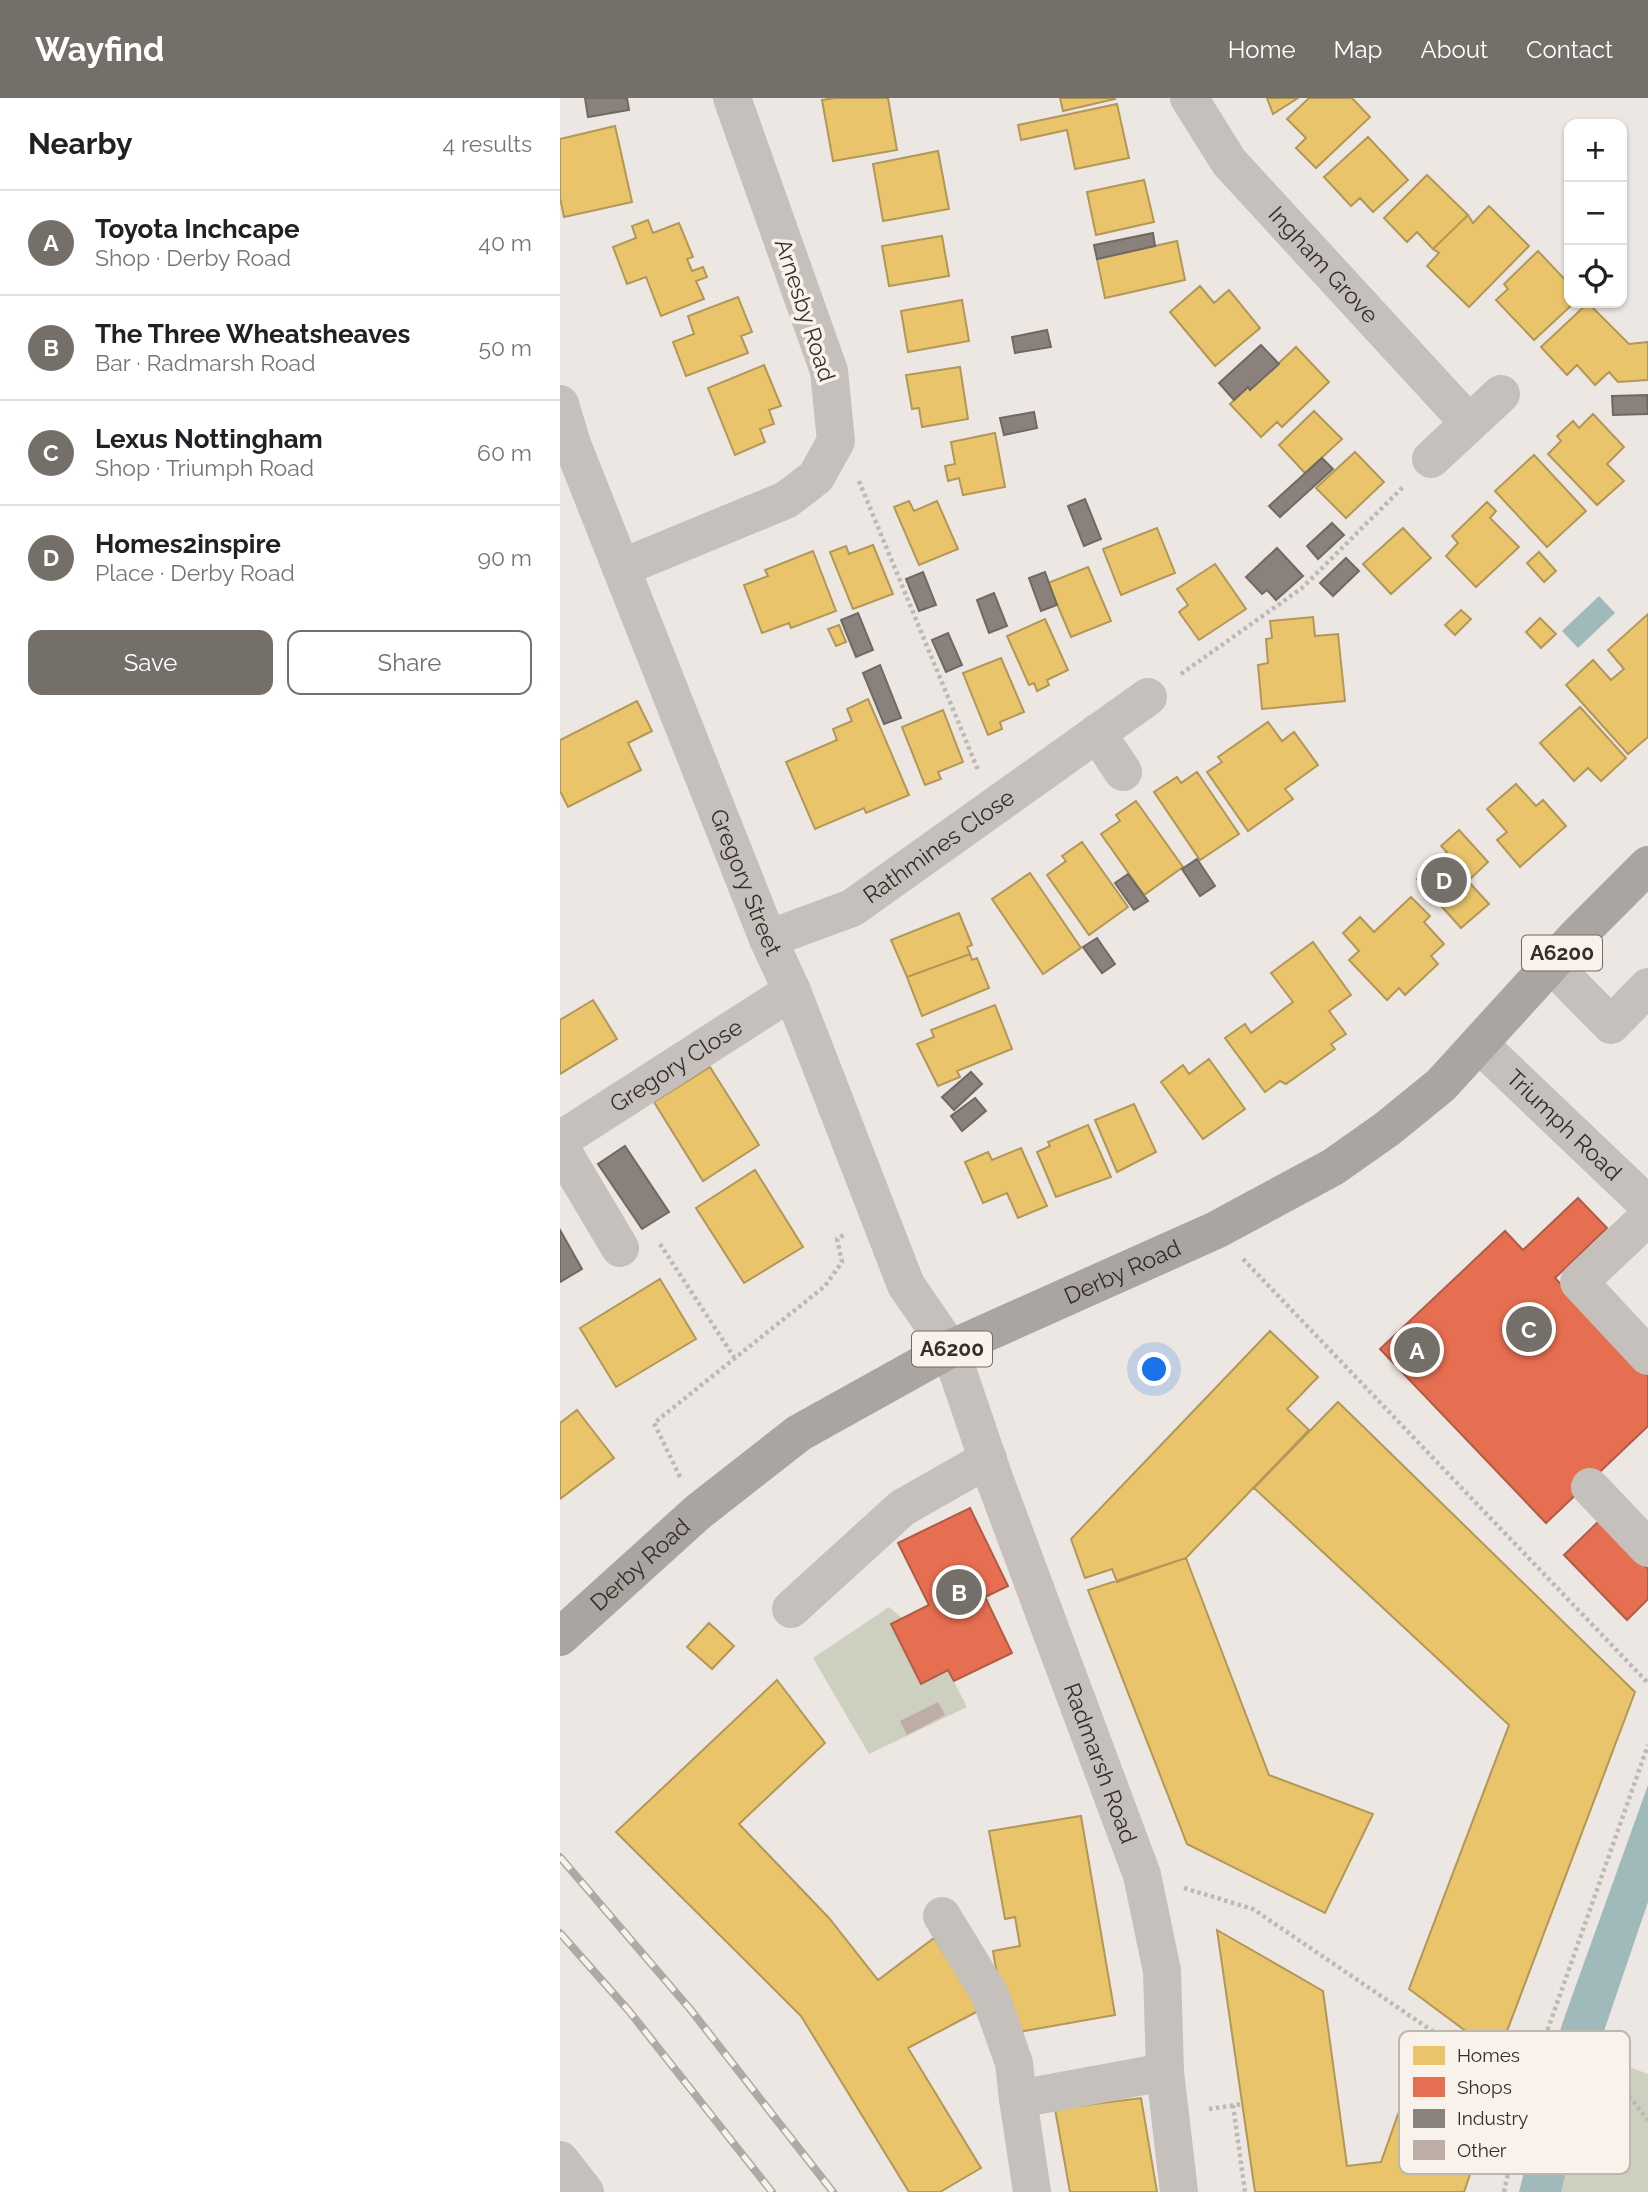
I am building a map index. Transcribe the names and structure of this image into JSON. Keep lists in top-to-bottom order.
{
  "streets": {
    "main road": ["A6200", "Derby Road"],
    "street": [
      "Ingham Grove",
      "Arnesby Road",
      "Rathmines Close",
      "Gregory Street",
      "Gregory Close",
      "Triumph Road",
      "Radmarsh Road"
    ]
  },
  "crossings": [
    ["Rathmines Close", "Gregory Street"],
    ["Gregory Street", "Gregory Close"],
    ["Gregory Street", "Derby Road"],
    ["Gregory Street", "Radmarsh Road"],
    ["Triumph Road", "Derby Road"],
    ["Derby Road", "Radmarsh Road"]
  ],
  "legend": [
    "Homes",
    "Shops",
    "Industry",
    "Other"
  ],
  "page": {
    "header": "Wayfind",
    "nav": [
      "Home",
      "Map",
      "About",
      "Contact"
    ],
    "heading": ["Nearby", "4 results"],
    "map_buttons": ["+", "−"],
    "list": [
      {
        "mark": "A",
        "name": "Toyota Inchcape",
        "note": "Shop · Derby Road",
        "value": "40 m"
      },
      {
        "mark": "B",
        "name": "The Three Wheatsheaves",
        "note": "Bar · Radmarsh Road",
        "value": "50 m"
      },
      {
        "mark": "C",
        "name": "Lexus Nottingham",
        "note": "Shop · Triumph Road",
        "value": "60 m"
      },
      {
        "mark": "D",
        "name": "Homes2inspire",
        "note": "Place · Derby Road",
        "value": "90 m"
      }
    ],
    "buttons": ["Save", "Share"],
    "pins": [
      "D",
      "C",
      "A",
      "B"
    ]
  }
}
